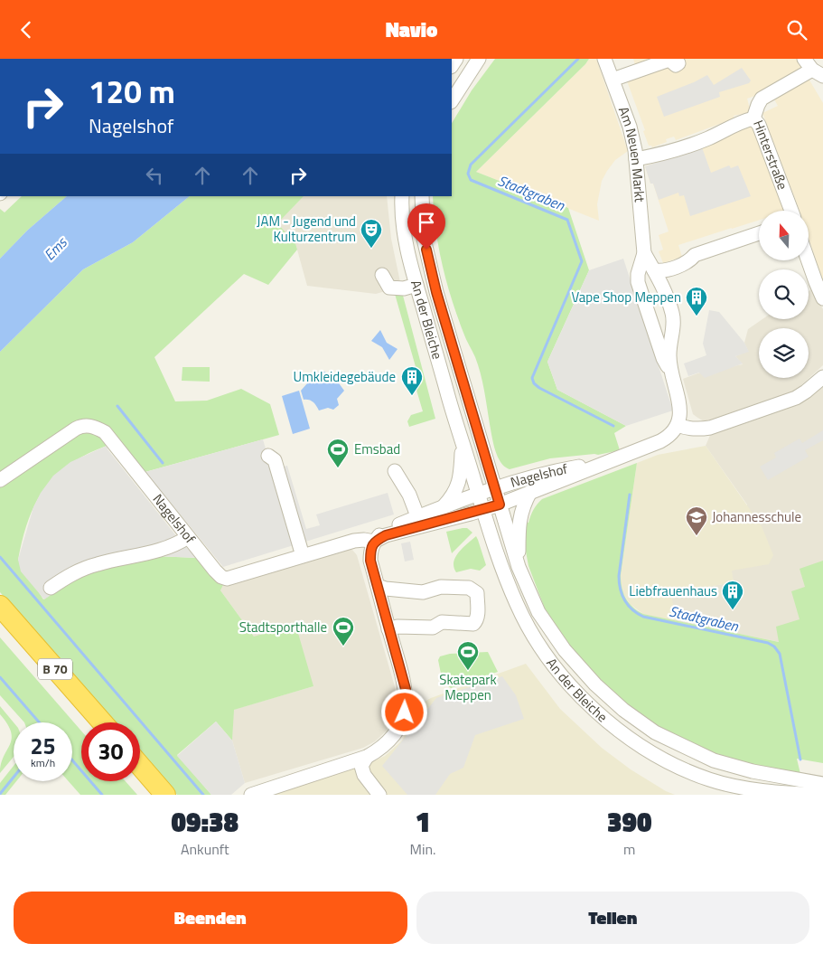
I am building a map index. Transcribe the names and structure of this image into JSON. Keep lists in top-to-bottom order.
{
  "streets": {
    "highway": ["B 70"],
    "street": [
      "Am Neuen Markt",
      "Hinterstraße",
      "An der Bleiche",
      "Nagelshof"
    ]
  },
  "crossings": [
    ["Am Neuen Markt", "Nagelshof"],
    ["An der Bleiche", "Nagelshof"]
  ],
  "water": ["Stadtgraben", "Ems"],
  "places": {
    "theatre": ["JAM - Jugend und Kulturzentrum"],
    "building": ["Vape Shop Meppen", "Umkleidegebäude", "Liebfrauenhaus"],
    "sports": ["Emsbad", "Stadtsporthalle", "Skatepark Meppen"],
    "school or university": ["Johannesschule"]
  },
  "north": "top",
  "page": {
    "header": "Navio",
    "turn": ["120 m", "Nagelshof"],
    "speed": "25 km/h",
    "limit": "30",
    "eta": [
      "09:38",
      "Ankunft",
      "1",
      "Min.",
      "390",
      "m"
    ],
    "buttons": ["Beenden", "Teilen"]
  }
}
